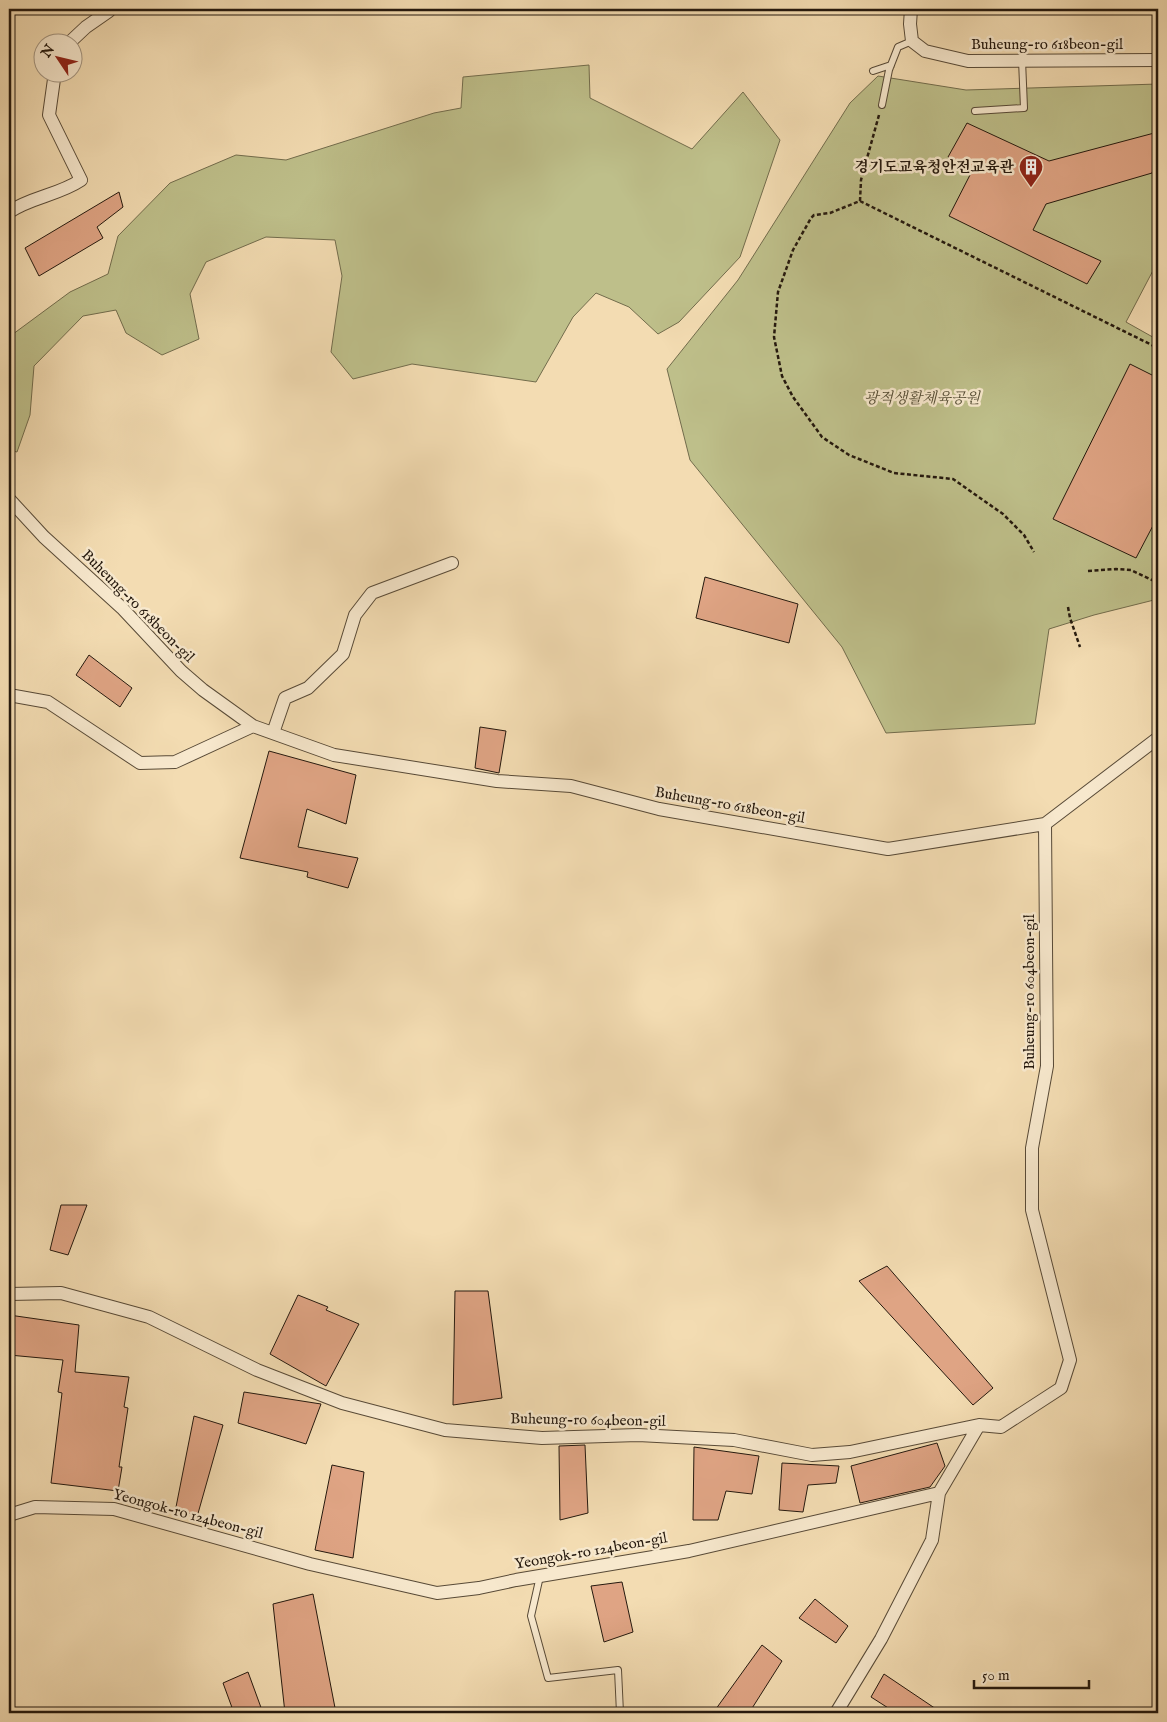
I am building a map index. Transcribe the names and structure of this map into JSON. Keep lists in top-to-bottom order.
{
  "streets": {
    "street": ["Buheung-ro 618beon-gil", "Buheung-ro 604beon-gil", "Yeongok-ro 124beon-gil"]
  },
  "crossings": [
    ["Buheung-ro 618beon-gil", "Buheung-ro 604beon-gil"]
  ],
  "parks": ["광적생활체육공원"],
  "places": {
    "building": ["경기도교육청안전교육관"]
  },
  "scale_bar": "50 m",
  "north": "top left"
}
